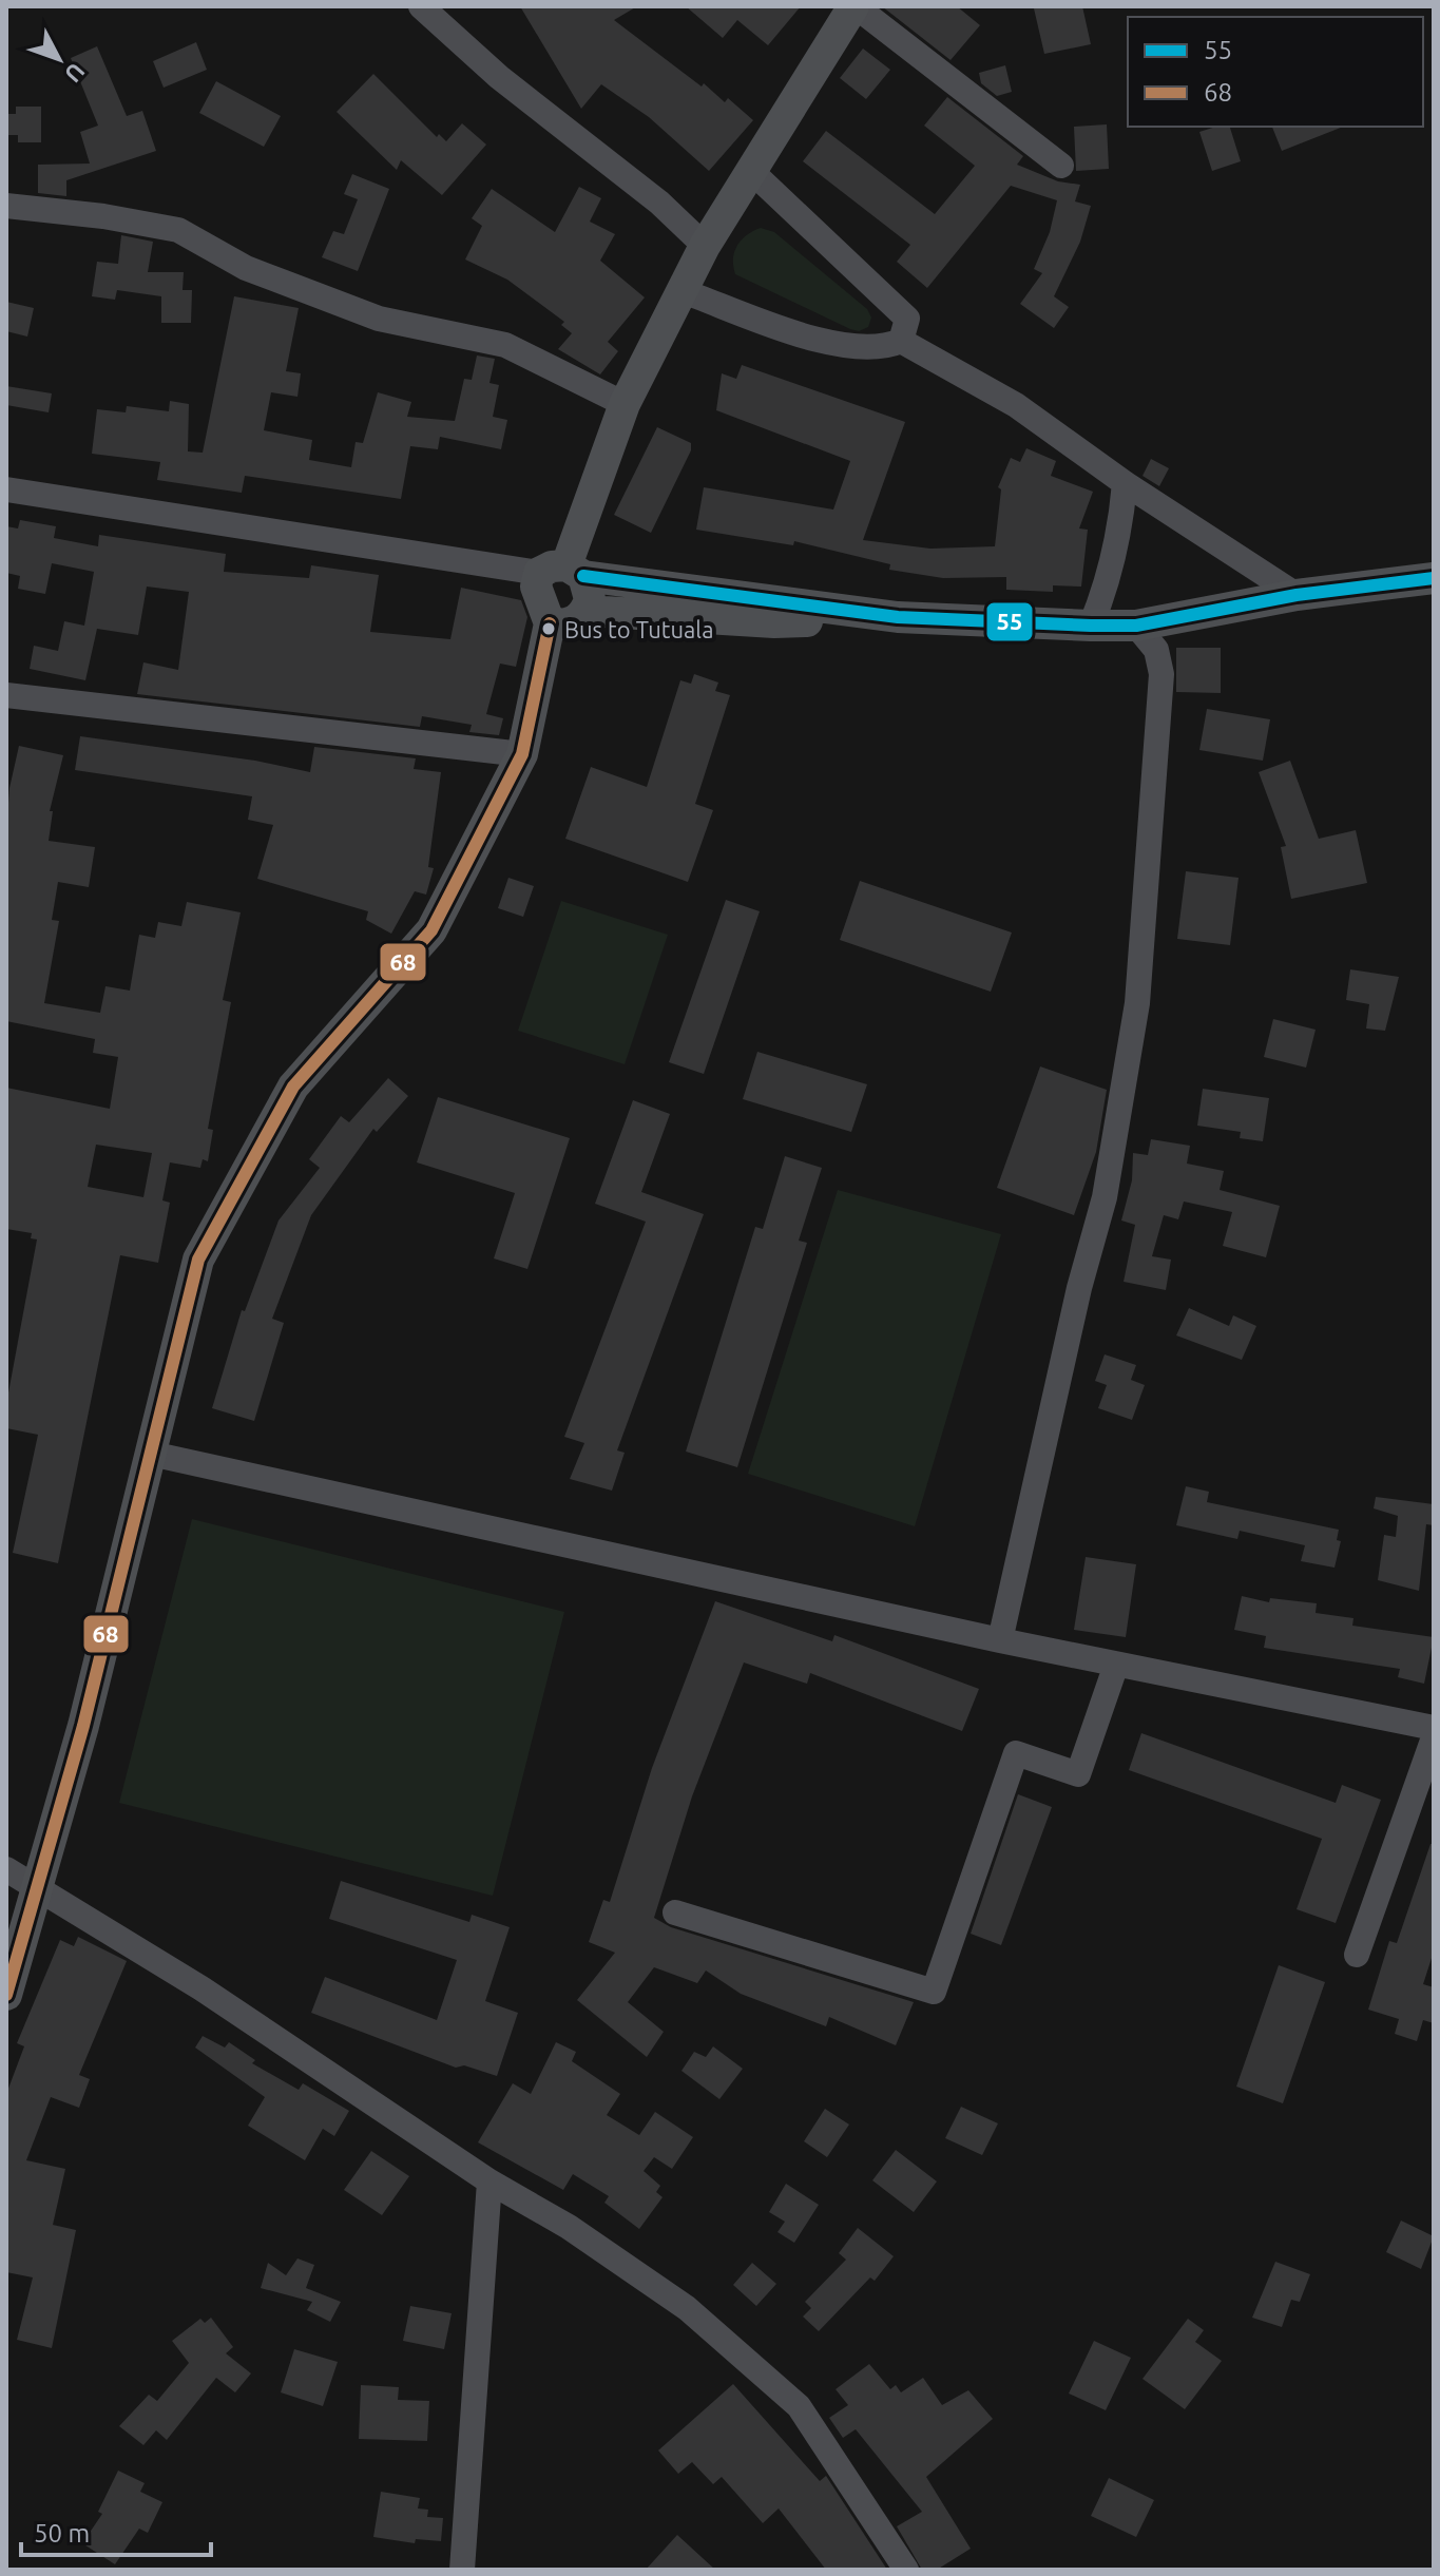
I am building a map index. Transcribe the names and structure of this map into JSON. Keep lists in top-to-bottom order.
{
  "places": ["Bus to Tutuala"],
  "lines": ["transit line 55", "transit line 68"],
  "legend": ["55", "68"],
  "scale_bar": "50 m",
  "north": "bottom right"
}
